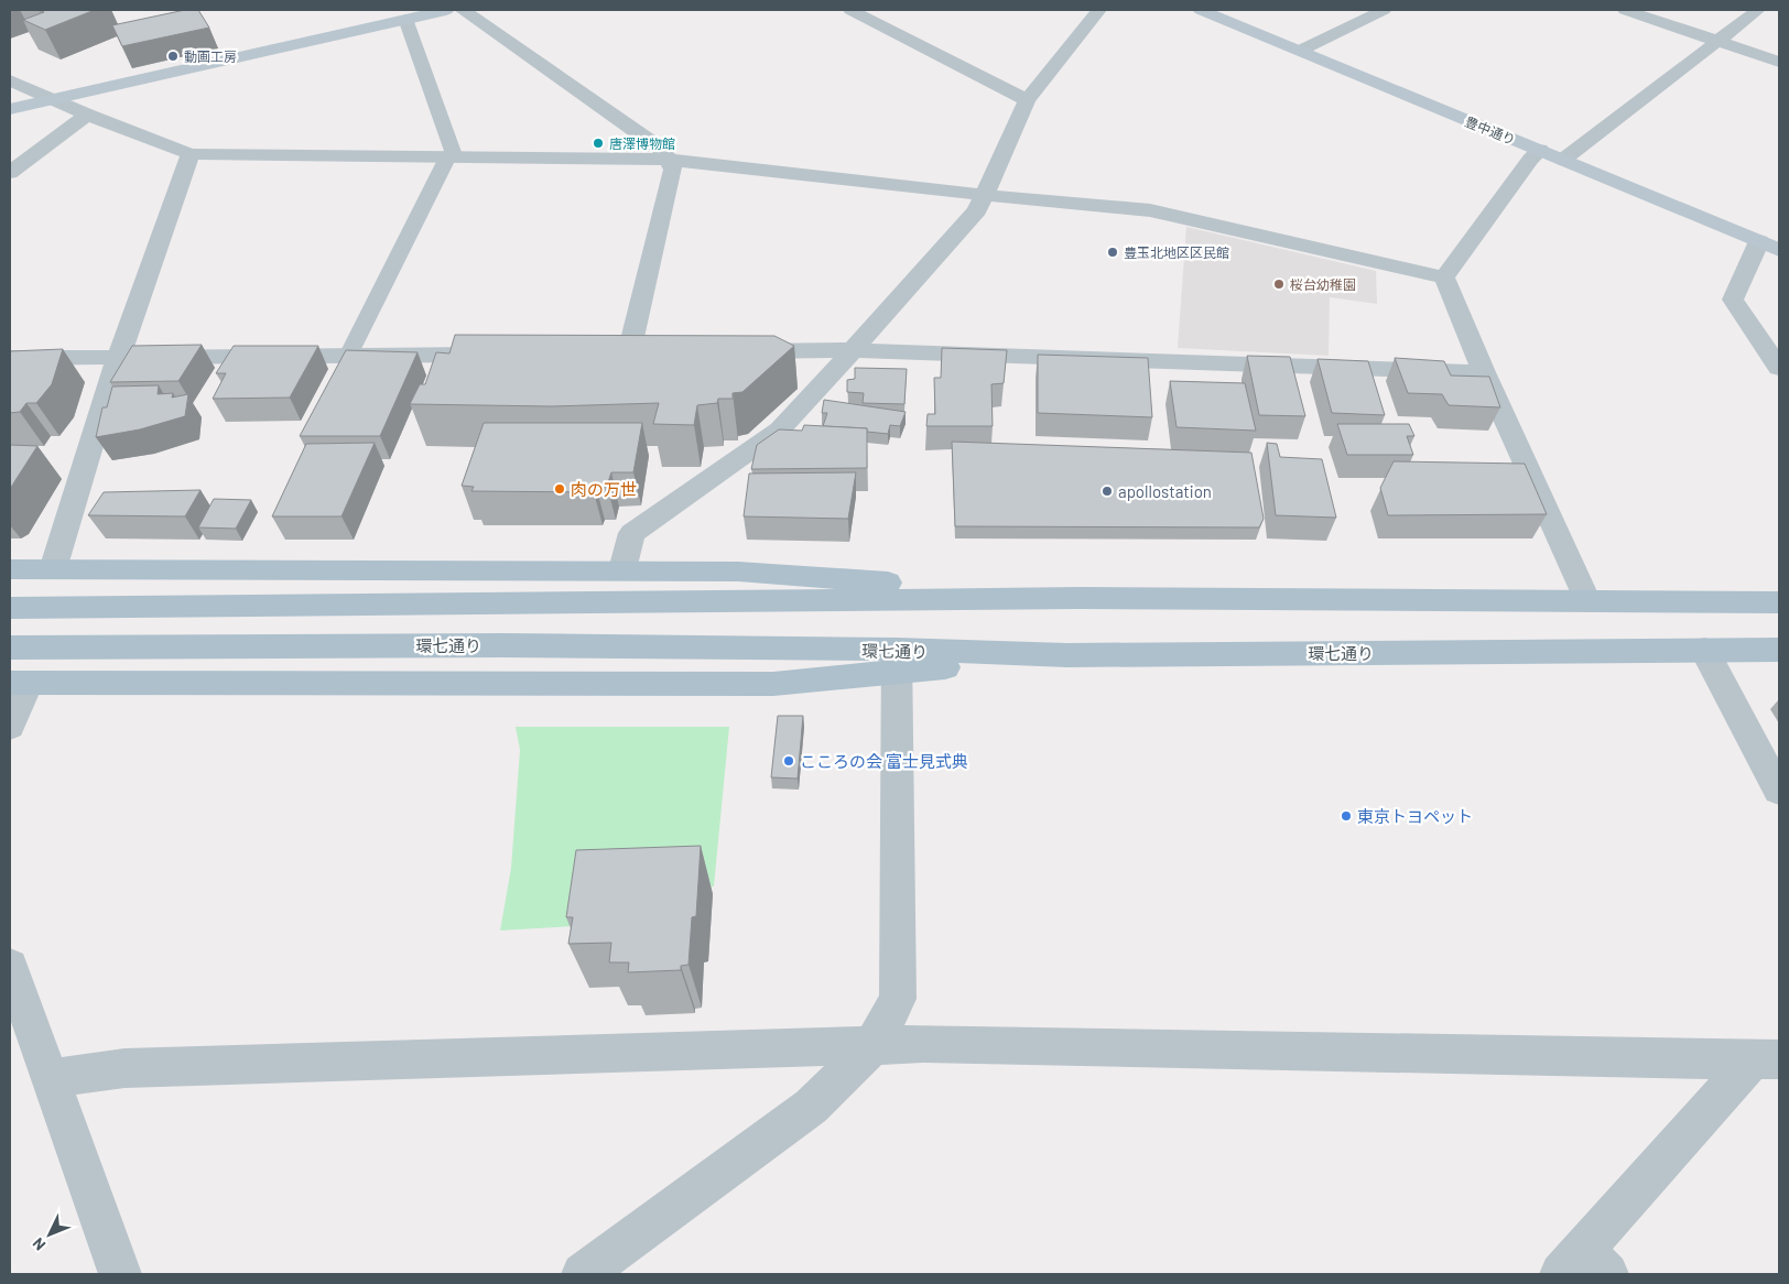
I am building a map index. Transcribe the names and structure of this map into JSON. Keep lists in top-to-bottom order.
{
  "streets": {
    "main road": ["環七通り"],
    "street": ["豊中通り"]
  },
  "places": [
    "動画工房",
    "唐澤博物館",
    "豊玉北地区区民館",
    "桜台幼稚園",
    "肉の万世",
    "apollostation",
    "こころの会 富士見式典",
    "東京トヨペット"
  ],
  "north": "bottom left"
}
